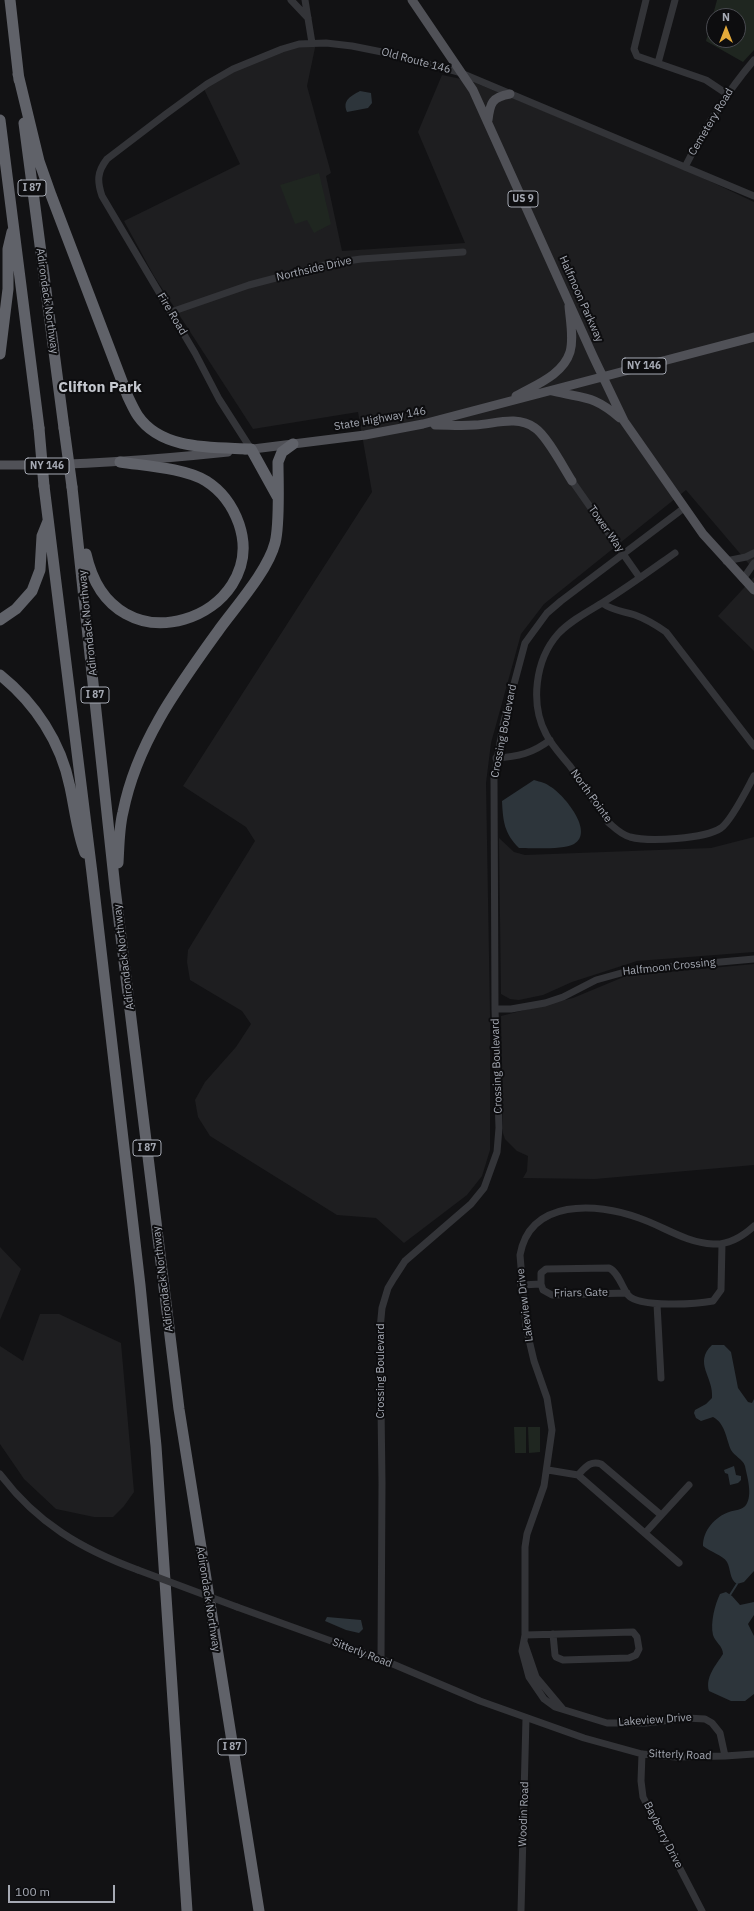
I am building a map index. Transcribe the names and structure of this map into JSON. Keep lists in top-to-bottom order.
{
  "streets": {
    "highway": ["I 87", "Adirondack Northway"],
    "main road": [
      "US 9",
      "Halfmoon Parkway",
      "NY 146",
      "State Highway 146"
    ],
    "street": [
      "Old Route 146",
      "Cemetery Road",
      "Northside Drive",
      "Fire Road",
      "Tower Way",
      "Crossing Boulevard",
      "North Pointe",
      "Halfmoon Crossing",
      "Friars Gate",
      "Lakeview Drive",
      "Sitterly Road",
      "Woodin Road",
      "Bayberry Drive"
    ]
  },
  "crossings": [
    ["Old Route 146", "Cemetery Road"],
    ["Old Route 146", "Halfmoon Parkway"],
    ["Old Route 146", "Fire Road"],
    ["Northside Drive", "Fire Road"],
    ["Halfmoon Parkway", "State Highway 146"],
    ["Halfmoon Parkway", "Crossing Boulevard"],
    ["Fire Road", "State Highway 146"],
    ["Tower Way", "Crossing Boulevard"],
    ["Tower Way", "North Pointe"],
    ["Crossing Boulevard", "Halfmoon Crossing"],
    ["Crossing Boulevard", "Sitterly Road"],
    ["Friars Gate", "Lakeview Drive"],
    ["Lakeview Drive", "Sitterly Road"],
    ["Sitterly Road", "Woodin Road"],
    ["Sitterly Road", "Bayberry Drive"]
  ],
  "districts": ["Clifton Park"],
  "scale_bar": "100 m",
  "north": "top"
}
